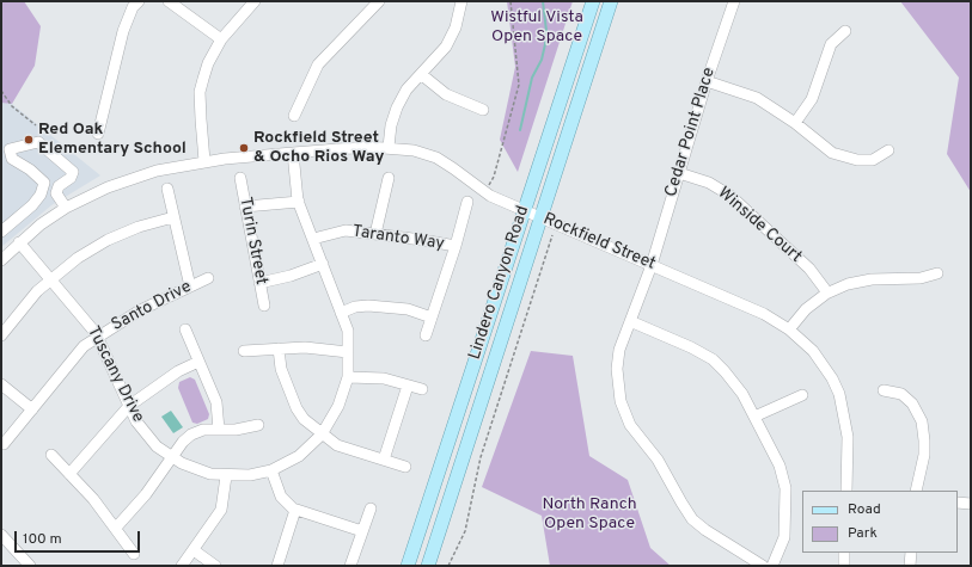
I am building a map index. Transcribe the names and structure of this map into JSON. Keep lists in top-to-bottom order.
{
  "streets": {
    "main road": ["Lindero Canyon Road"],
    "street": [
      "Cedar Point Place",
      "Winside Court",
      "Taranto Way",
      "Turin Street",
      "Rockfield Street",
      "Santo Drive",
      "Tuscany Drive"
    ]
  },
  "crossings": [
    ["Cedar Point Place", "Winside Court"],
    ["Cedar Point Place", "Rockfield Street"],
    ["Taranto Way", "Tuscany Drive"],
    ["Rockfield Street", "Lindero Canyon Road"],
    ["Rockfield Street", "Tuscany Drive"],
    ["Santo Drive", "Tuscany Drive"]
  ],
  "parks": ["Wistful Vista Open Space", "North Ranch Open Space"],
  "places": ["Red Oak Elementary School", "Rockfield Street & Ocho Rios Way"],
  "legend": ["Road", "Park"],
  "scale_bar": "100 m"
}
